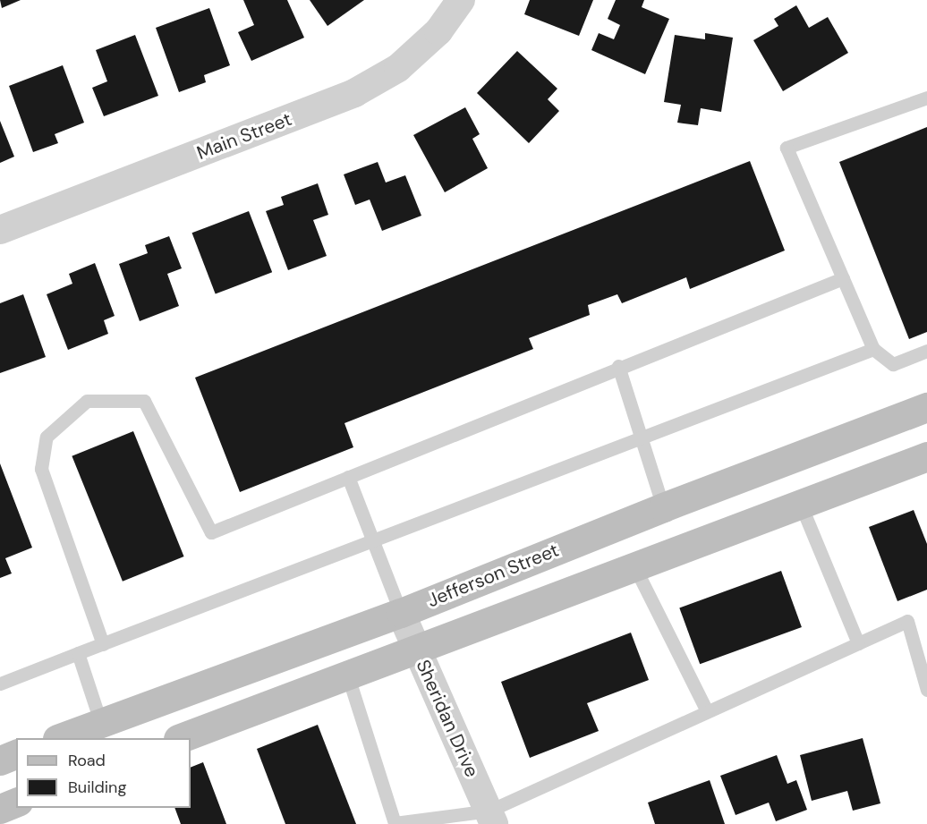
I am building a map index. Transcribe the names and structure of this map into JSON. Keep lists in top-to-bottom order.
{
  "streets": {
    "main road": ["Jefferson Street"],
    "street": ["Main Street", "Sheridan Drive"]
  },
  "crossings": [
    ["Jefferson Street", "Sheridan Drive"]
  ],
  "legend": ["Road", "Building"]
}
